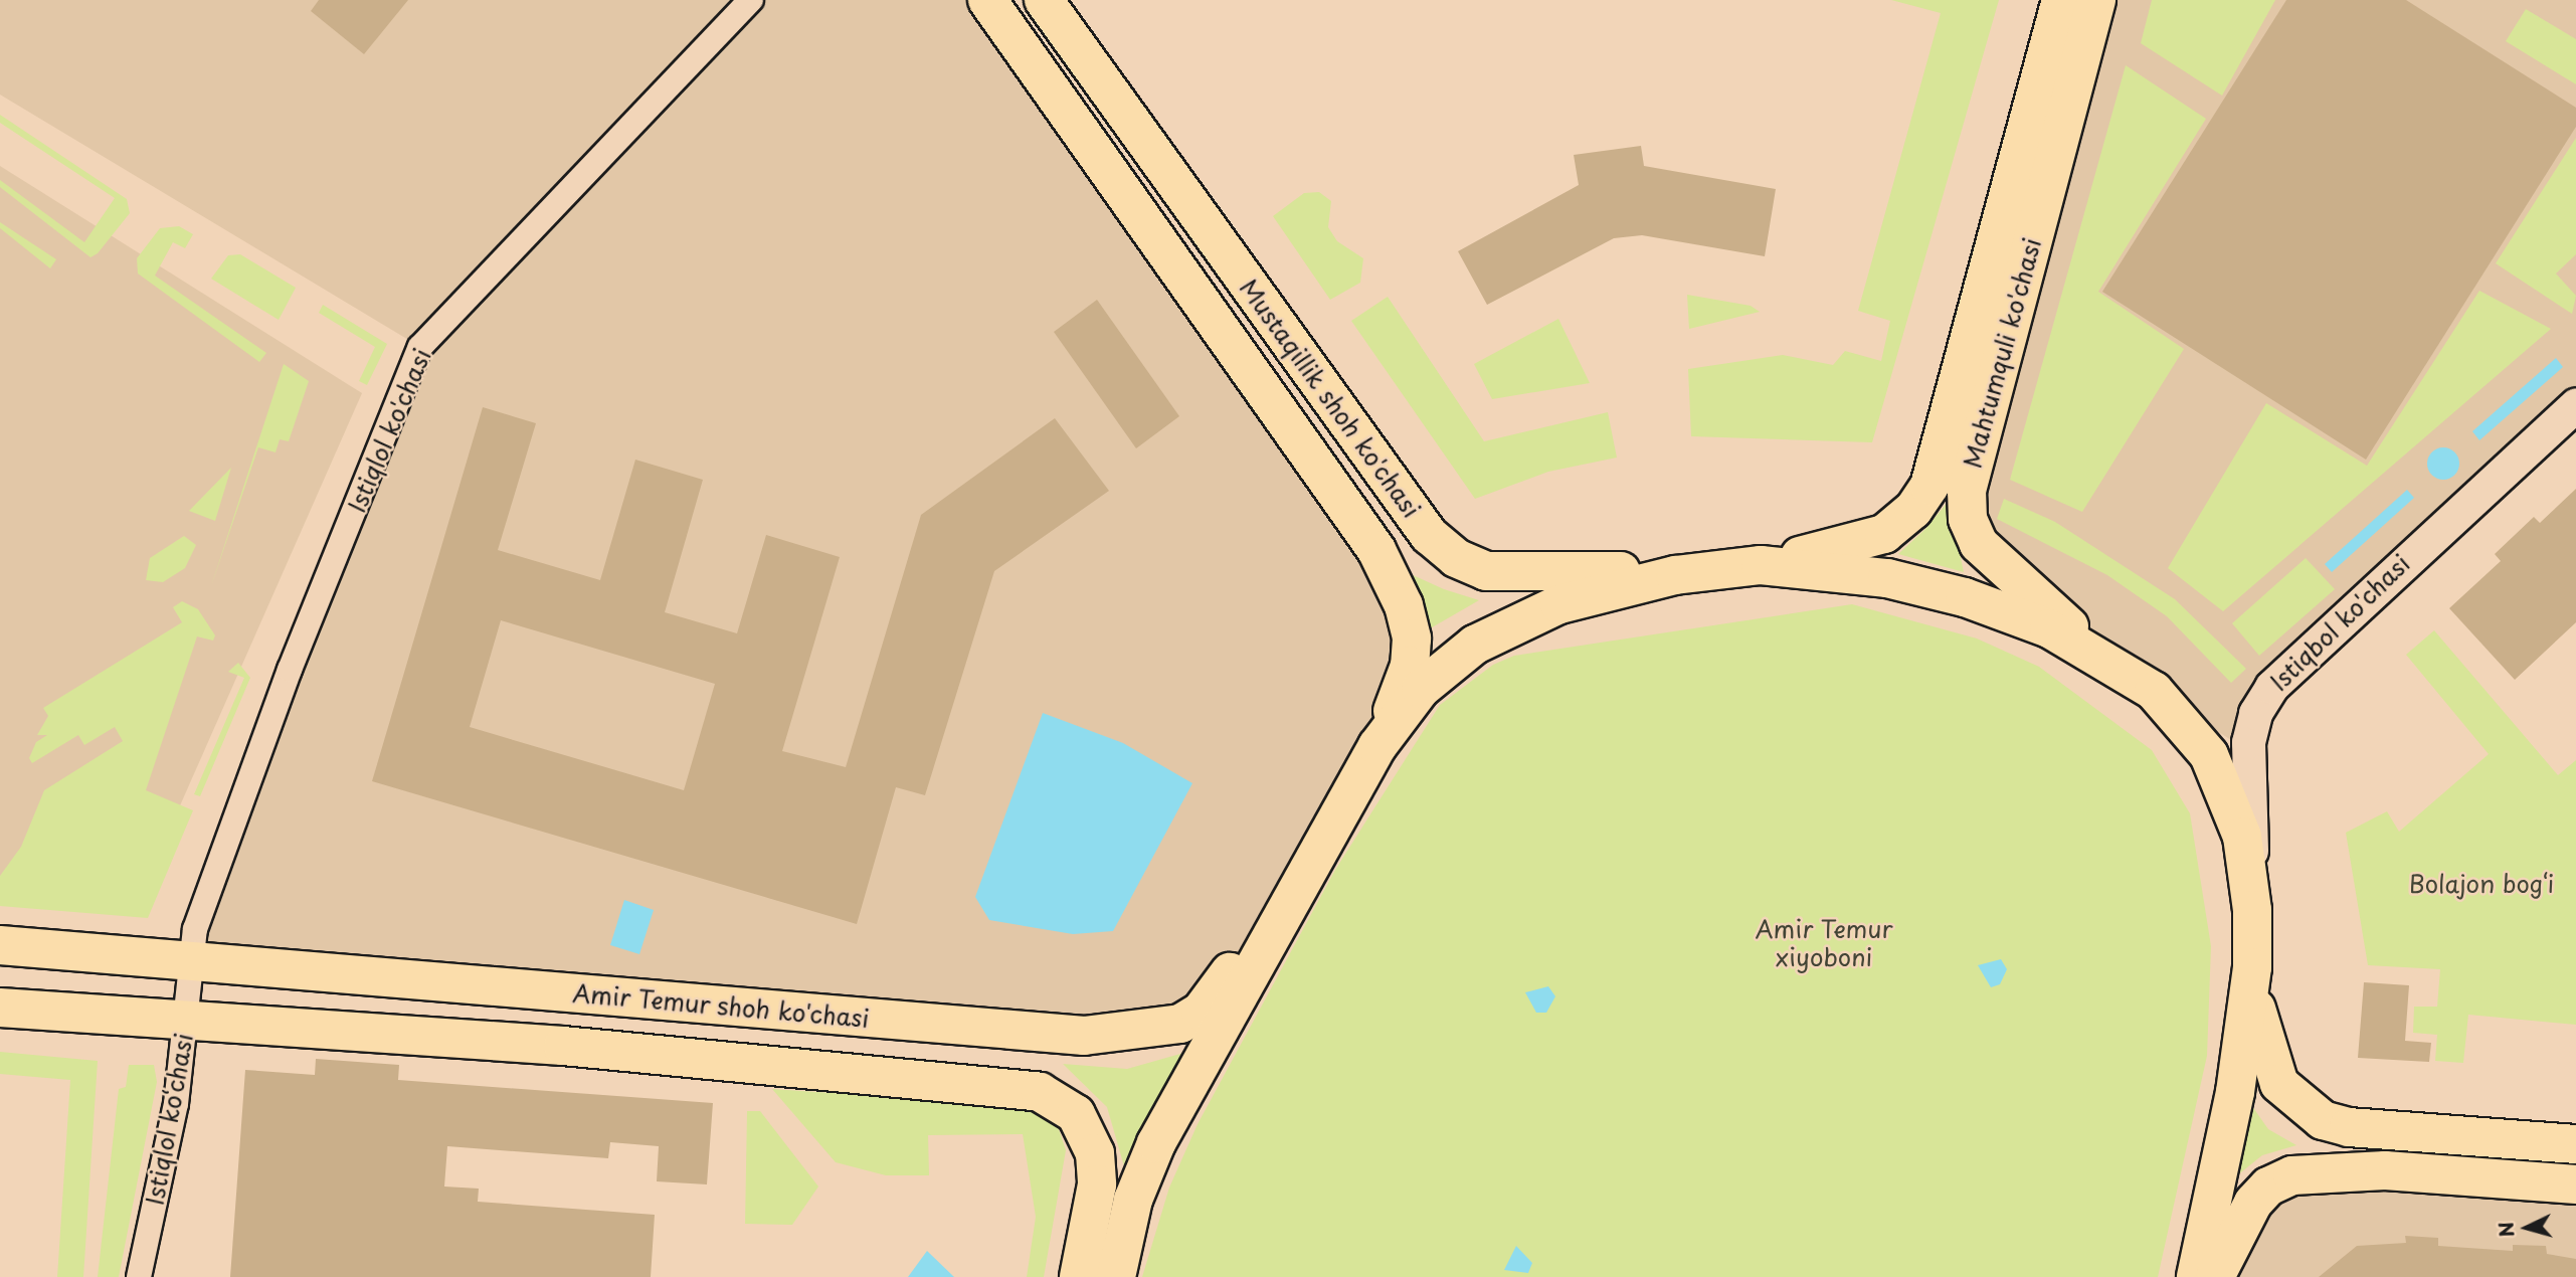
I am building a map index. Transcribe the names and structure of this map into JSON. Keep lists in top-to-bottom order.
{
  "streets": {
    "main road": ["Mahtumquli ko'chasi", "Mustaqillik shoh ko'chasi", "Amir Temur shoh ko'chasi"],
    "street": ["Istiqlol ko'chasi", "Istiqbol ko'chasi", "Istiqlol ko‘chasi"]
  },
  "crossings": [
    ["Mahtumquli ko'chasi", "Mustaqillik shoh ko'chasi"],
    ["Istiqlol ko'chasi", "Amir Temur shoh ko'chasi"],
    ["Istiqlol ko'chasi", "Istiqlol ko‘chasi"],
    ["Amir Temur shoh ko'chasi", "Istiqlol ko‘chasi"]
  ],
  "parks": ["Bolajon bog‘i", "Amir Temur xiyoboni"],
  "north": "left"
}
